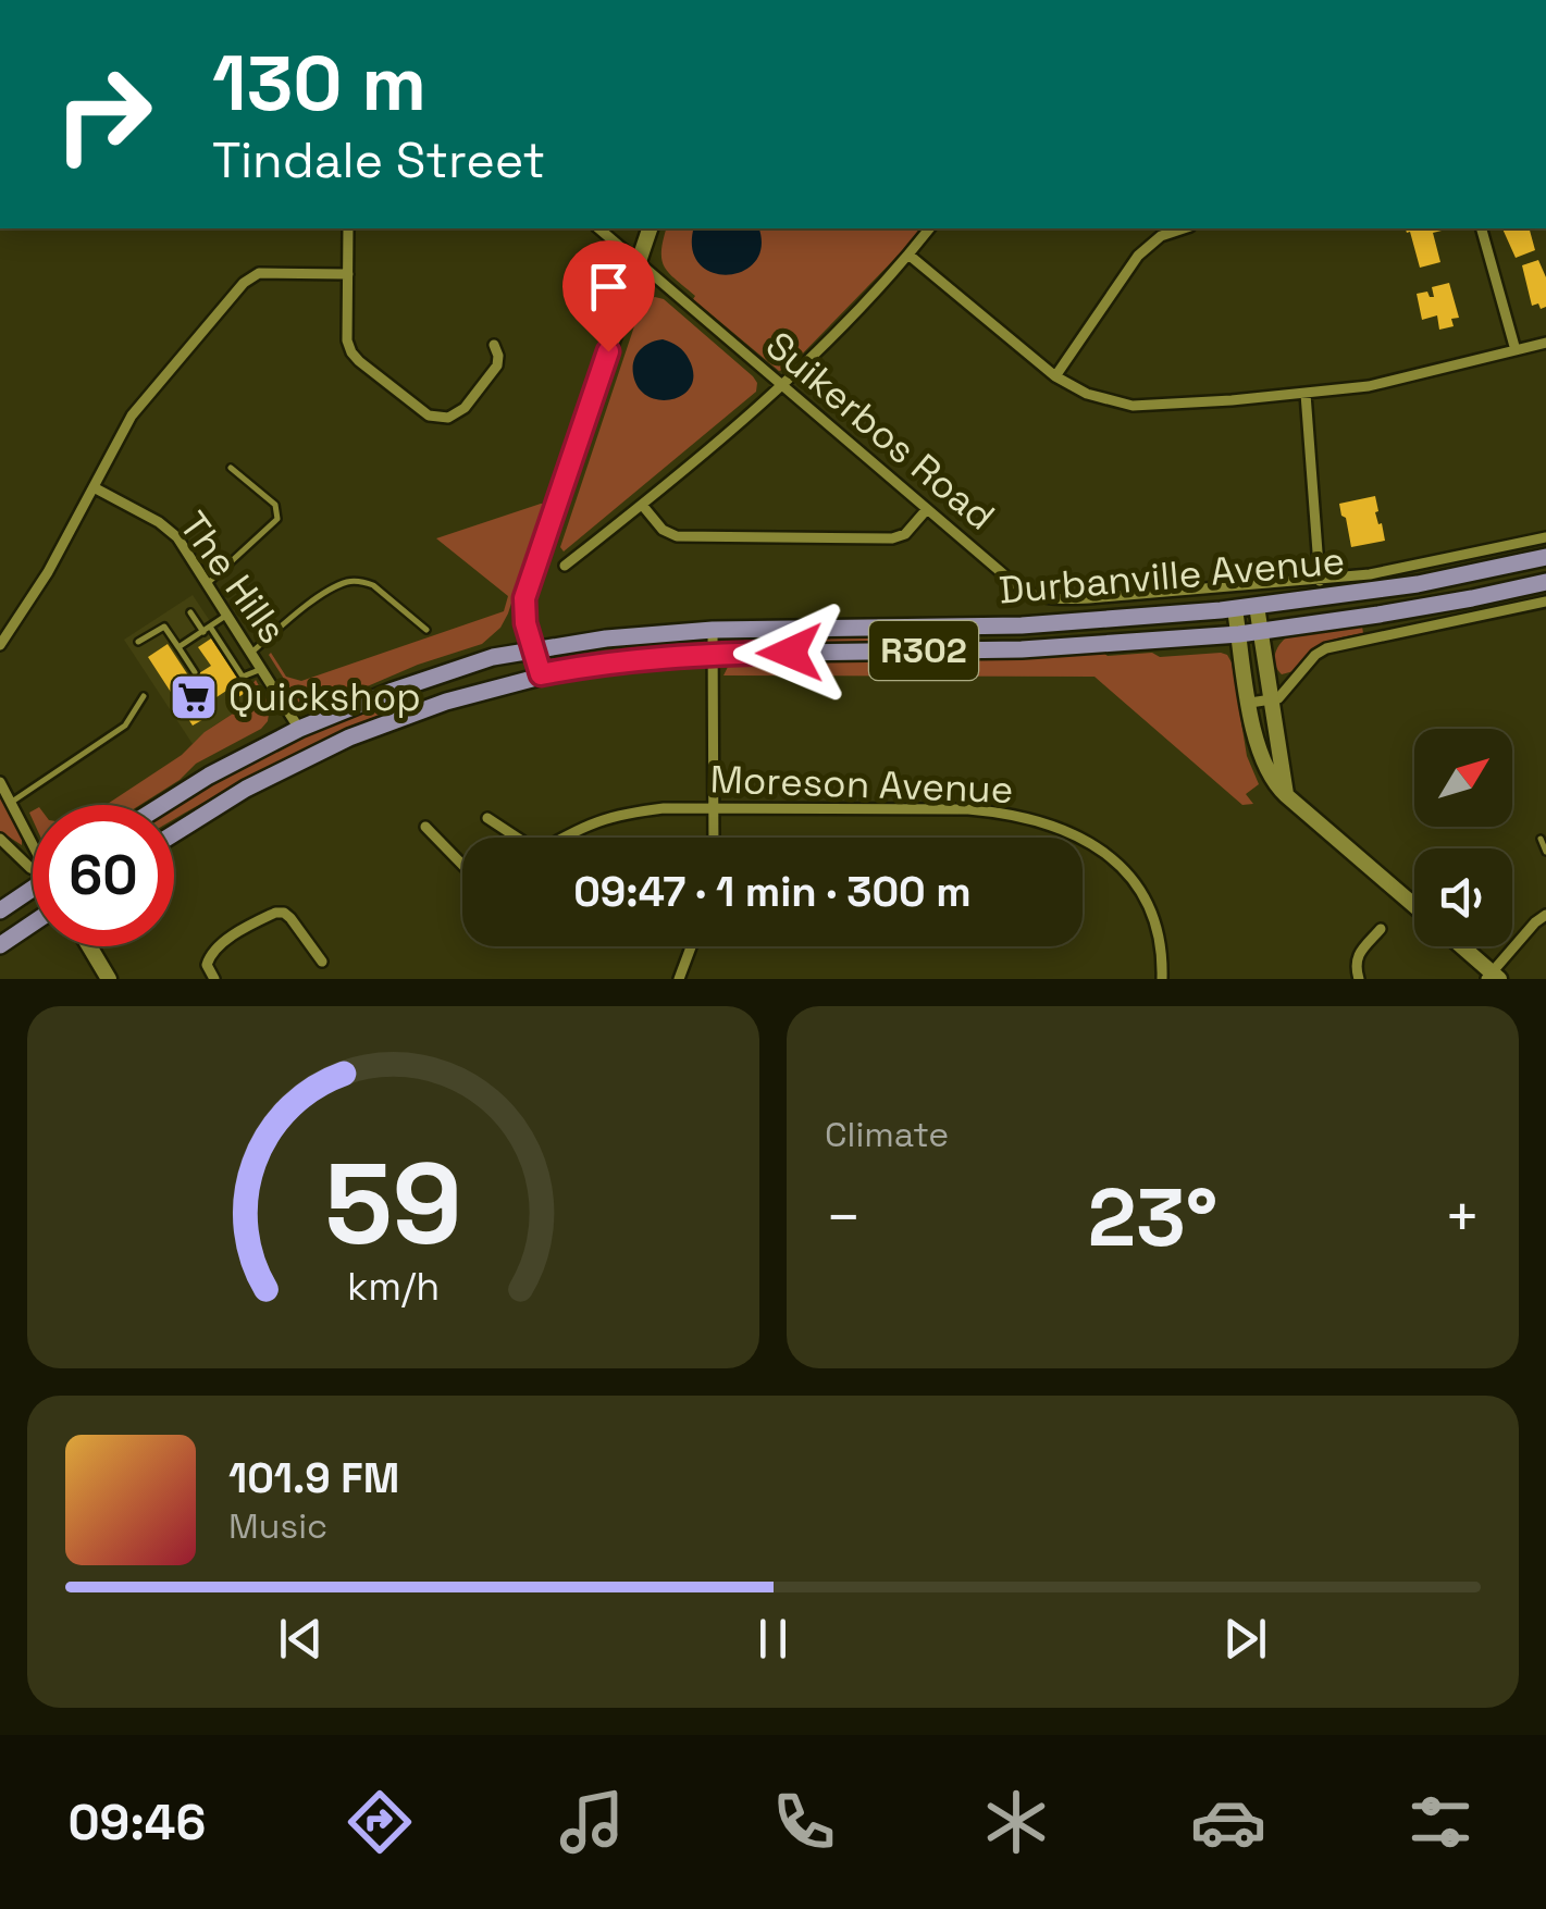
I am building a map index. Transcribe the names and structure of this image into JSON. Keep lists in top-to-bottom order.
{
  "streets": {
    "main road": ["Durbanville Avenue", "R302"],
    "street": ["Suikerbos Road", "The Hills", "Moreson Avenue"]
  },
  "crossings": [
    ["Durbanville Avenue", "The Hills"]
  ],
  "places": {
    "supermarket": ["Quickshop"]
  },
  "north": "top right",
  "page": {
    "turn": ["130 m", "Tindale Street"],
    "limit": "60",
    "trip": "09:47 · 1 min · 300 m",
    "tile": "Climate",
    "heat": ["−", "23°", "+"],
    "song": ["101.9 FM", "Music"],
    "tabs": "09:46",
    "gauge": ["59", "km/h"]
  }
}
